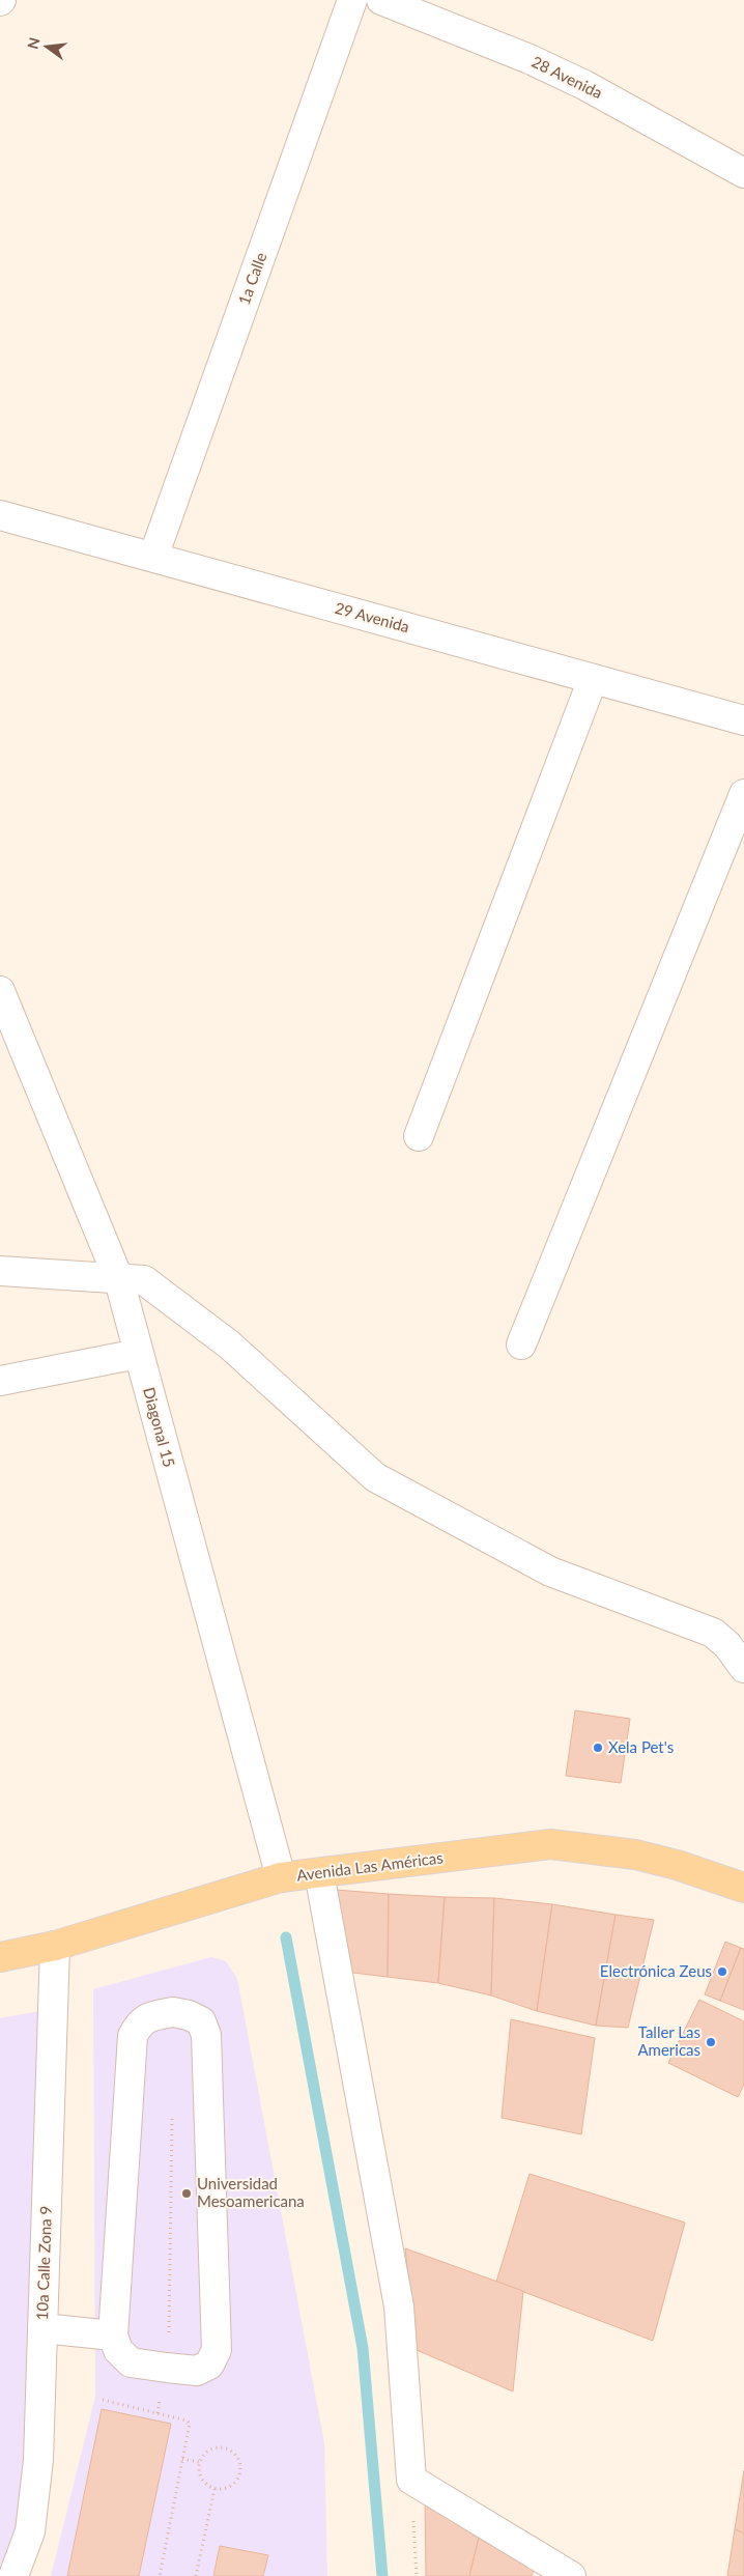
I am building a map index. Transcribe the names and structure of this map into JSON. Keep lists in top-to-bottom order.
{
  "streets": {
    "main road": ["Avenida Las Américas"],
    "street": [
      "28 Avenida",
      "1a Calle",
      "29 Avenida",
      "Diagonal 15",
      "10a Calle Zona 9"
    ]
  },
  "crossings": [
    ["1a Calle", "29 Avenida"],
    ["Diagonal 15", "Avenida Las Américas"],
    ["Avenida Las Américas", "10a Calle Zona 9"]
  ],
  "places": [
    "Xela Pet's",
    "Electrónica Zeus",
    "Taller Las Americas",
    "Universidad Mesoamericana"
  ],
  "north": "left"
}
